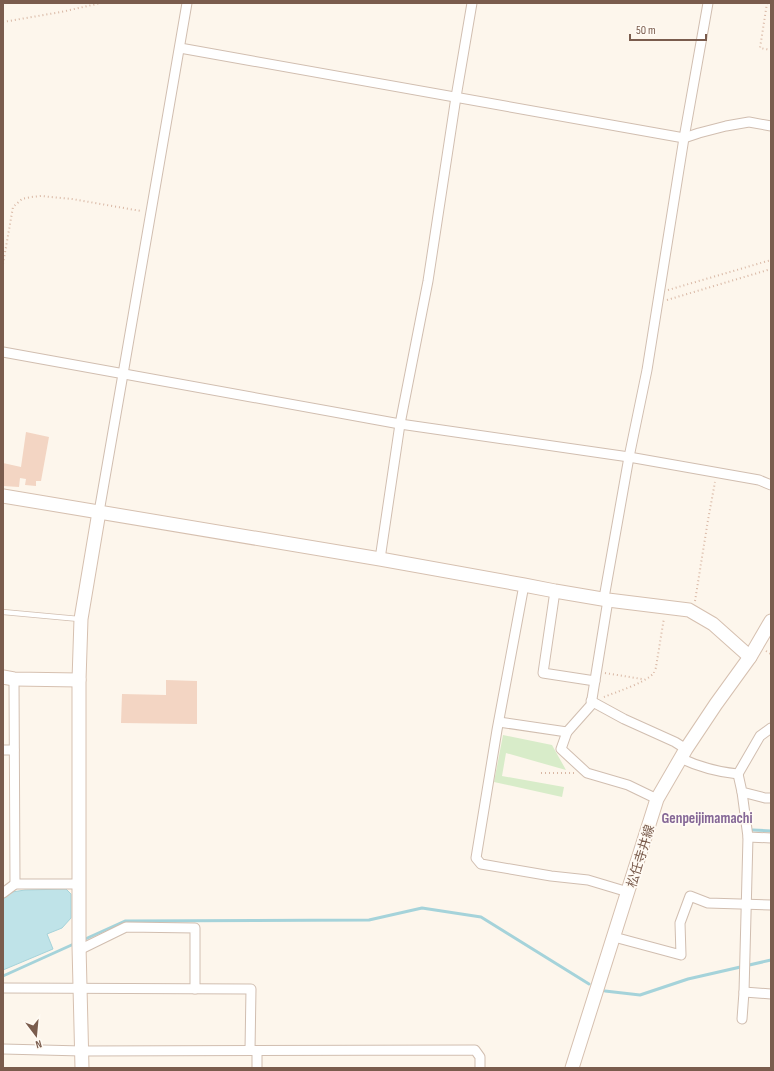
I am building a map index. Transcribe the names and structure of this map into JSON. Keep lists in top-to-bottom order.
{
  "streets": {
    "street": ["松任寺井線"]
  },
  "districts": ["Genpeijimamachi"],
  "scale_bar": "50 m",
  "north": "bottom"
}
